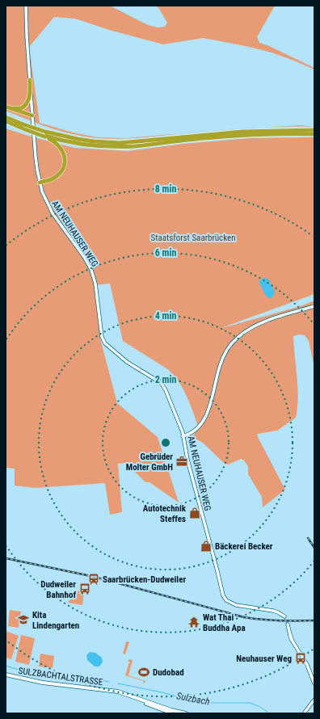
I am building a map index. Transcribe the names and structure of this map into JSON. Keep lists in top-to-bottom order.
{
  "streets": {
    "main road": ["SULZBACHTALSTRASSE"],
    "street": ["AM NEUHAUSER WEG"]
  },
  "water": ["Sulzbach"],
  "parks": ["Staatsforst Saarbrücken"],
  "places": {
    "office": ["Gebrüder Molter GmbH"],
    "shop": ["Autotechnik Steffes", "Bäckerei Becker"],
    "station": ["Saarbrücken-Dudweiler"],
    "bus stop": ["Dudweiler Bahnhof", "Neuhauser Weg"],
    "school or university": ["Kita Lindengarten"],
    "temple": ["Wat Thai Buddha Apa"],
    "sports": ["Dudobad"]
  },
  "rings": [
    "8 min",
    "6 min",
    "4 min",
    "2 min"
  ]
}
